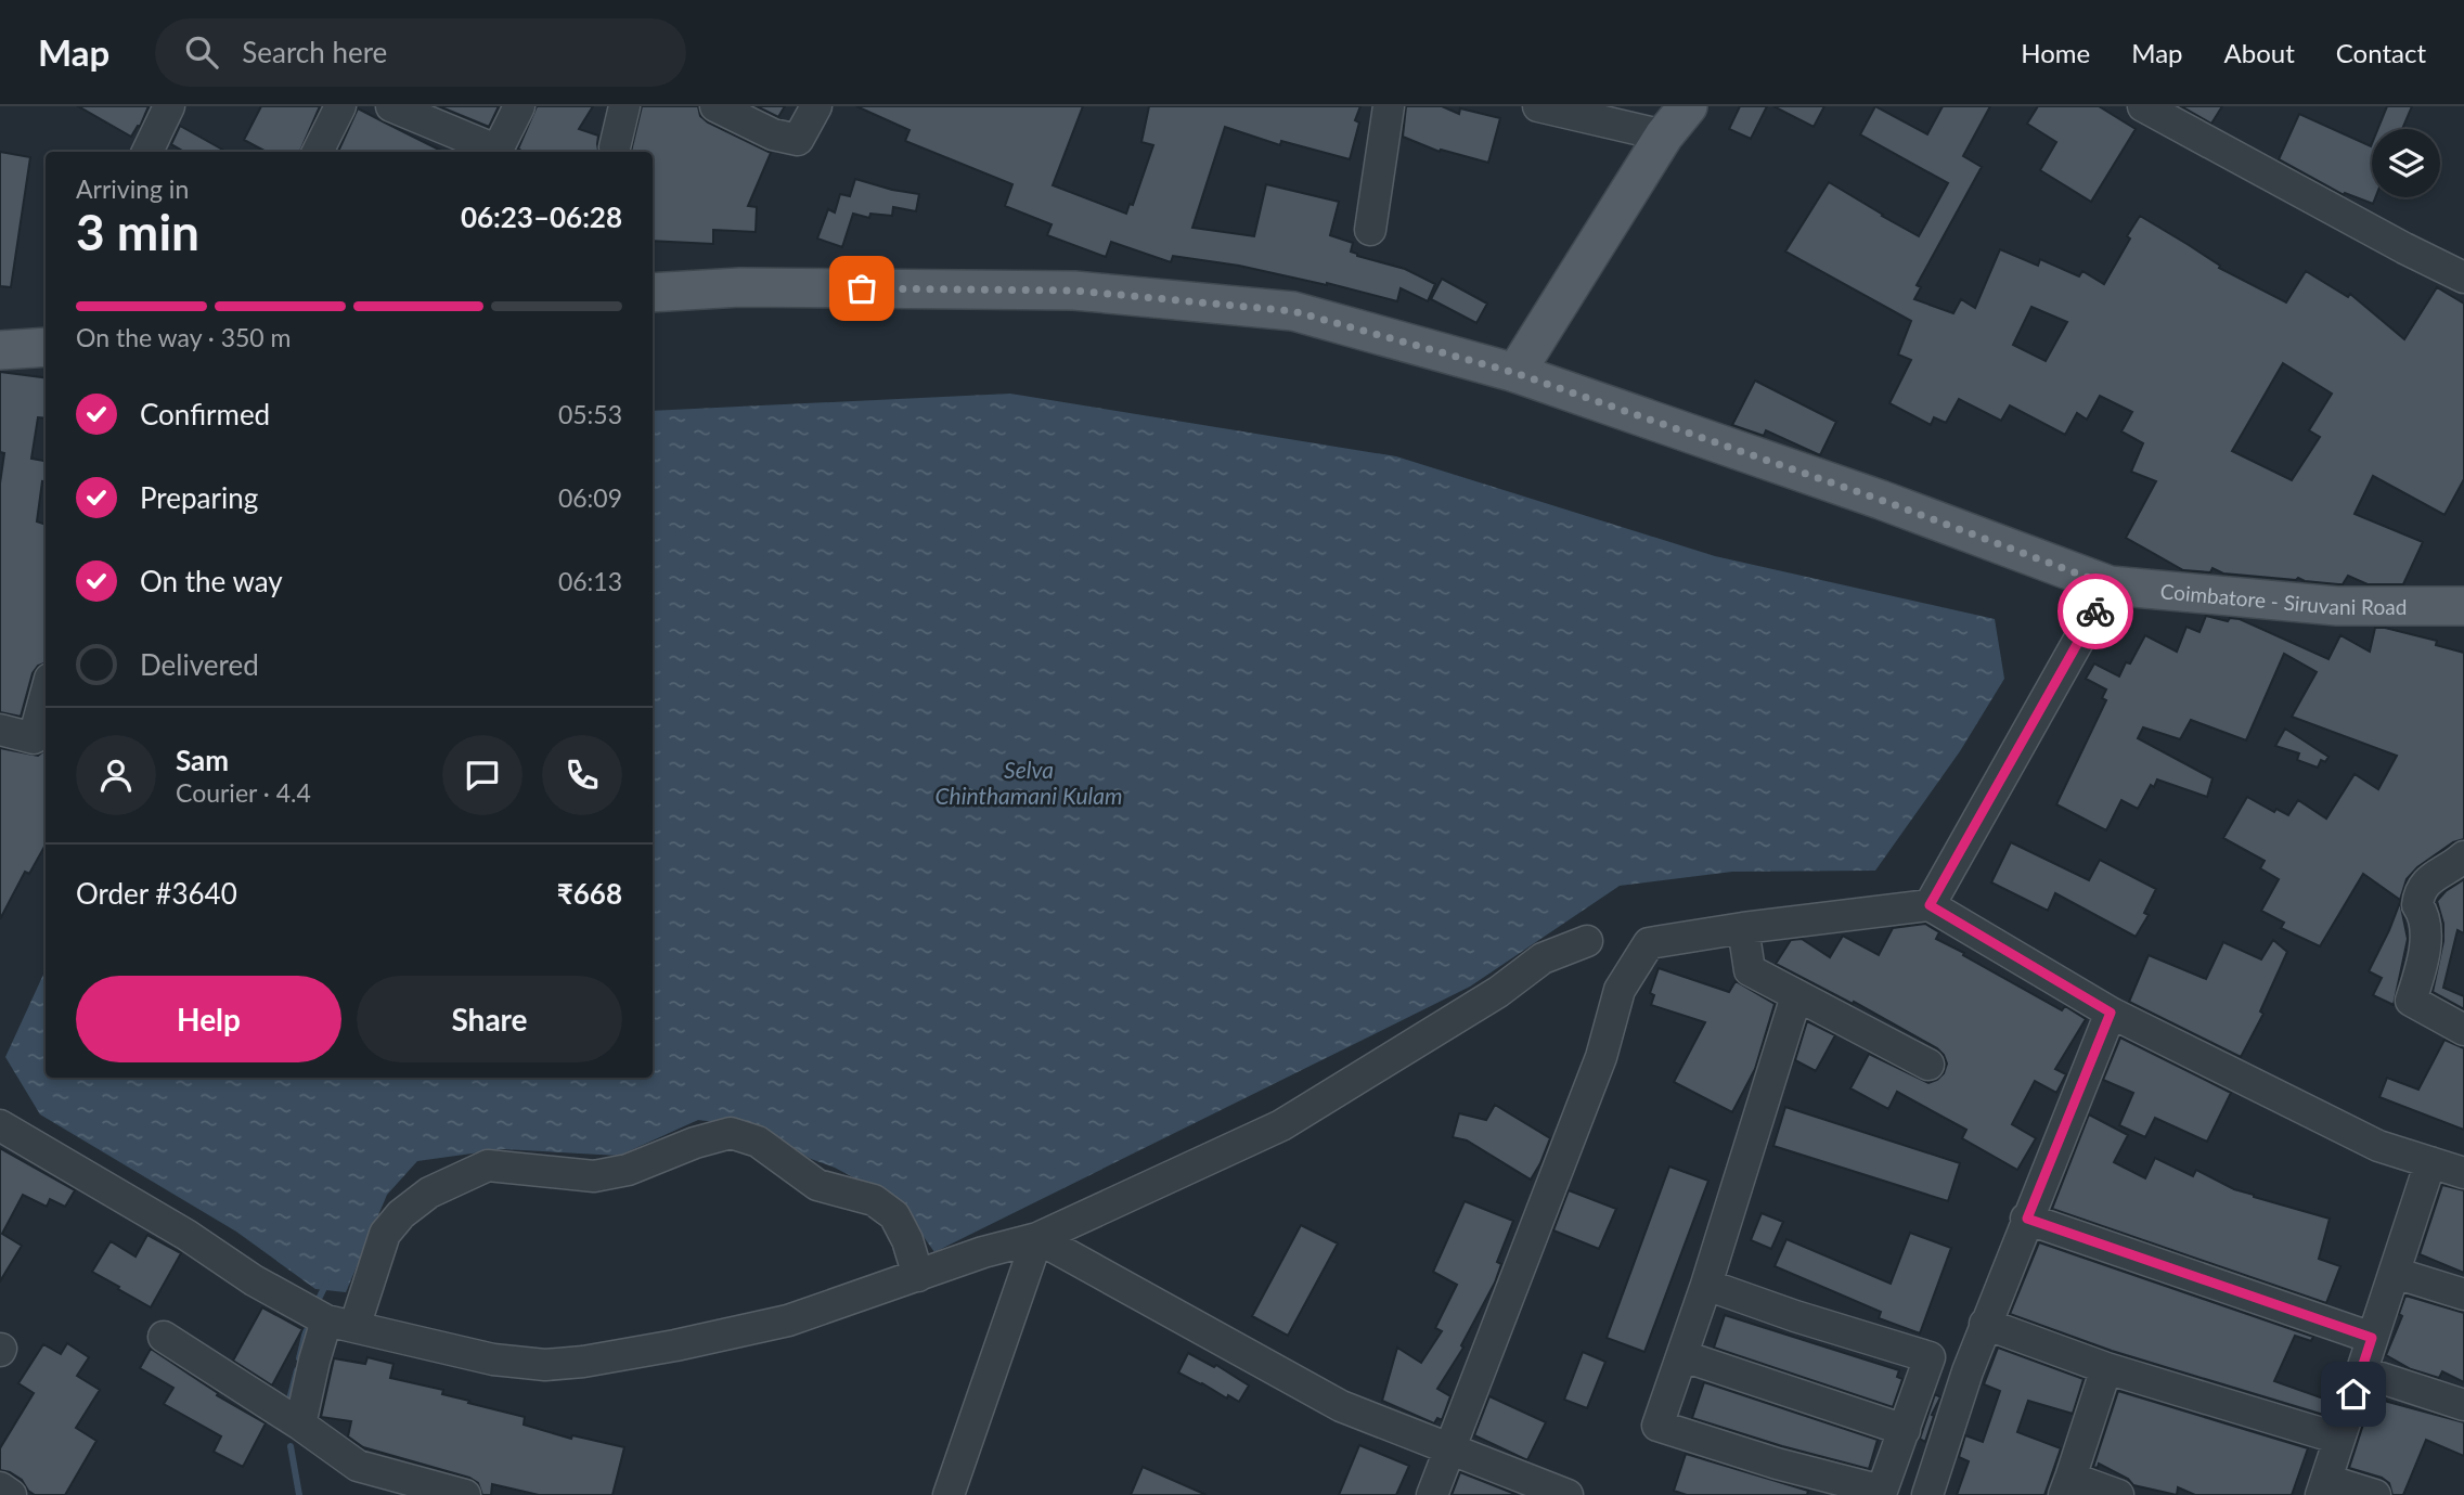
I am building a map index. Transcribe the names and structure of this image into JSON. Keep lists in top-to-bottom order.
{
  "streets": {
    "main road": ["Coimbatore - Siruvani Road"]
  },
  "water": ["Selva Chinthamani Kulam"],
  "page": {
    "header": "Map",
    "search": "Search here",
    "nav": [
      "Home",
      "Map",
      "About",
      "Contact"
    ],
    "heading": ["3 min", "Arriving in", "06:23–06:28"],
    "panel": [
      "Sam",
      "Courier · 4.4",
      "Order #3640",
      "₹668"
    ],
    "bar": "On the way · 350 m",
    "list": [
      ["Confirmed", "05:53"],
      ["Preparing", "06:09"],
      ["On the way", "06:13"],
      "Delivered"
    ],
    "buttons": ["Help", "Share"]
  }
}
